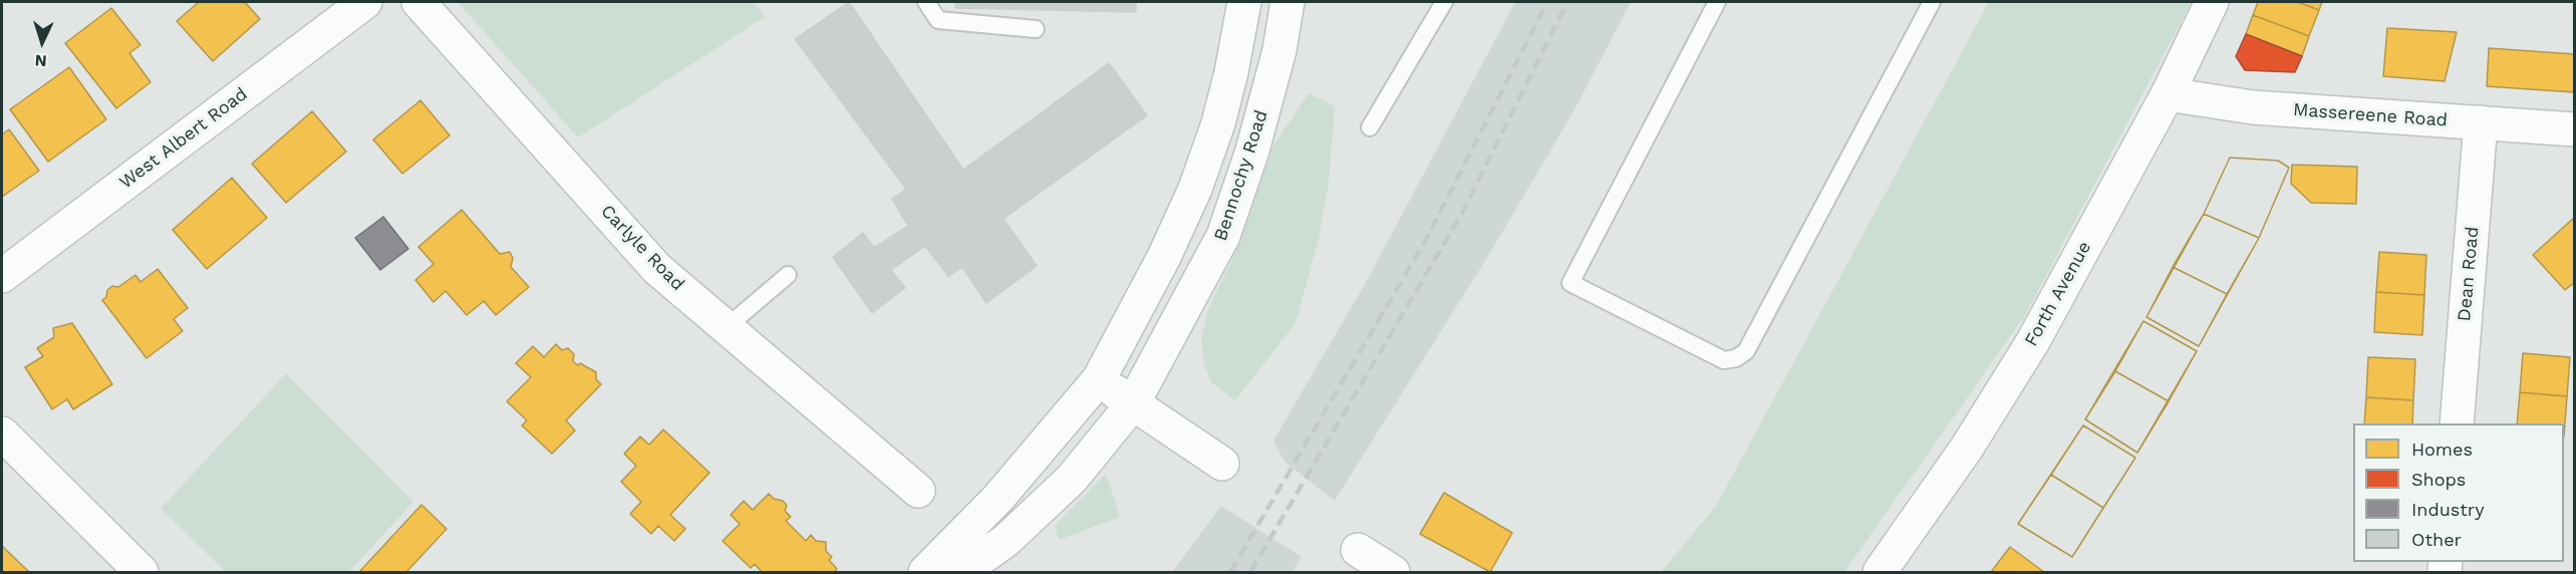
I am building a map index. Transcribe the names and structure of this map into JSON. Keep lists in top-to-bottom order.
{
  "streets": {
    "street": [
      "Massereene Road",
      "West Albert Road",
      "Bennochy Road",
      "Carlyle Road",
      "Dean Road",
      "Forth Avenue"
    ]
  },
  "crossings": [
    ["Massereene Road", "Dean Road"],
    ["Massereene Road", "Forth Avenue"]
  ],
  "legend": [
    "Homes",
    "Shops",
    "Industry",
    "Other"
  ],
  "north": "bottom"
}
